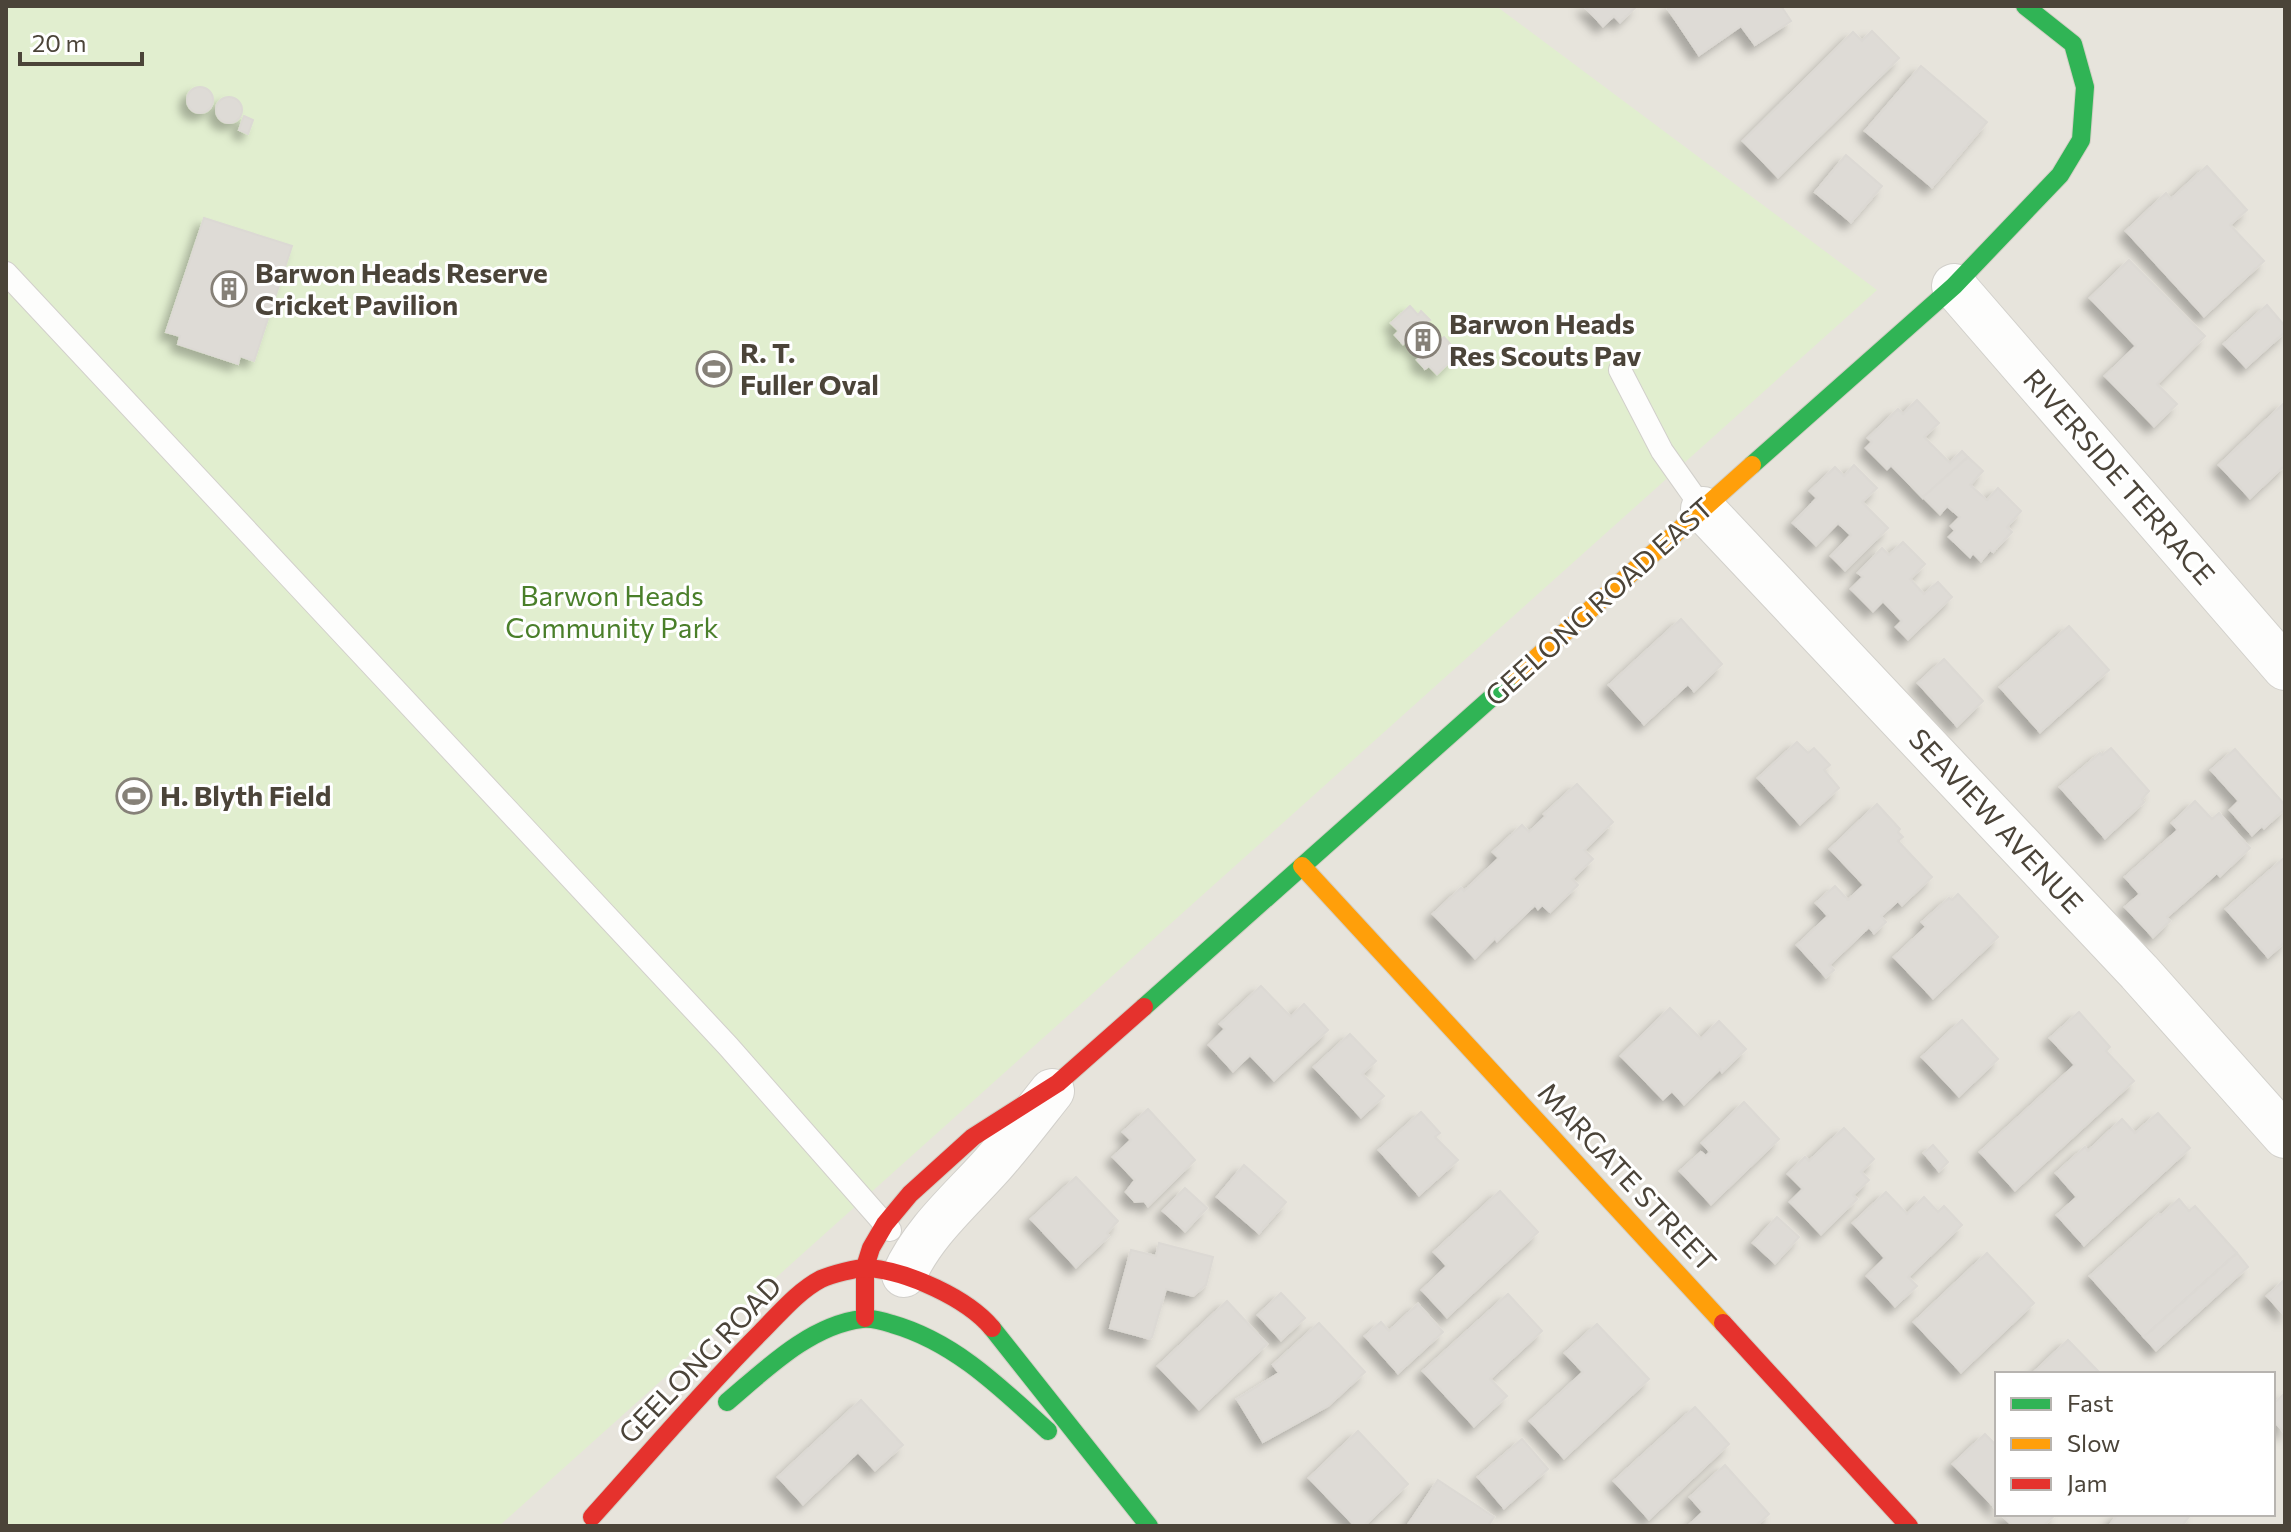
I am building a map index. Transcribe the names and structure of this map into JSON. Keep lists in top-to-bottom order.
{
  "streets": {
    "street": [
      "RIVERSIDE TERRACE",
      "GEELONG ROAD EAST",
      "SEAVIEW AVENUE",
      "MARGATE STREET",
      "GEELONG ROAD"
    ]
  },
  "crossings": [
    ["RIVERSIDE TERRACE", "GEELONG ROAD EAST"],
    ["GEELONG ROAD EAST", "SEAVIEW AVENUE"],
    ["GEELONG ROAD EAST", "MARGATE STREET"],
    ["GEELONG ROAD EAST", "GEELONG ROAD"]
  ],
  "parks": ["Barwon Heads Community Park"],
  "places": {
    "building": ["Barwon Heads Reserve Cricket Pavilion", "Barwon Heads Res Scouts Pav"],
    "sports": ["R. T. Fuller Oval", "H. Blyth Field"]
  },
  "legend": ["Fast", "Slow", "Jam"],
  "scale_bar": "20 m"
}
